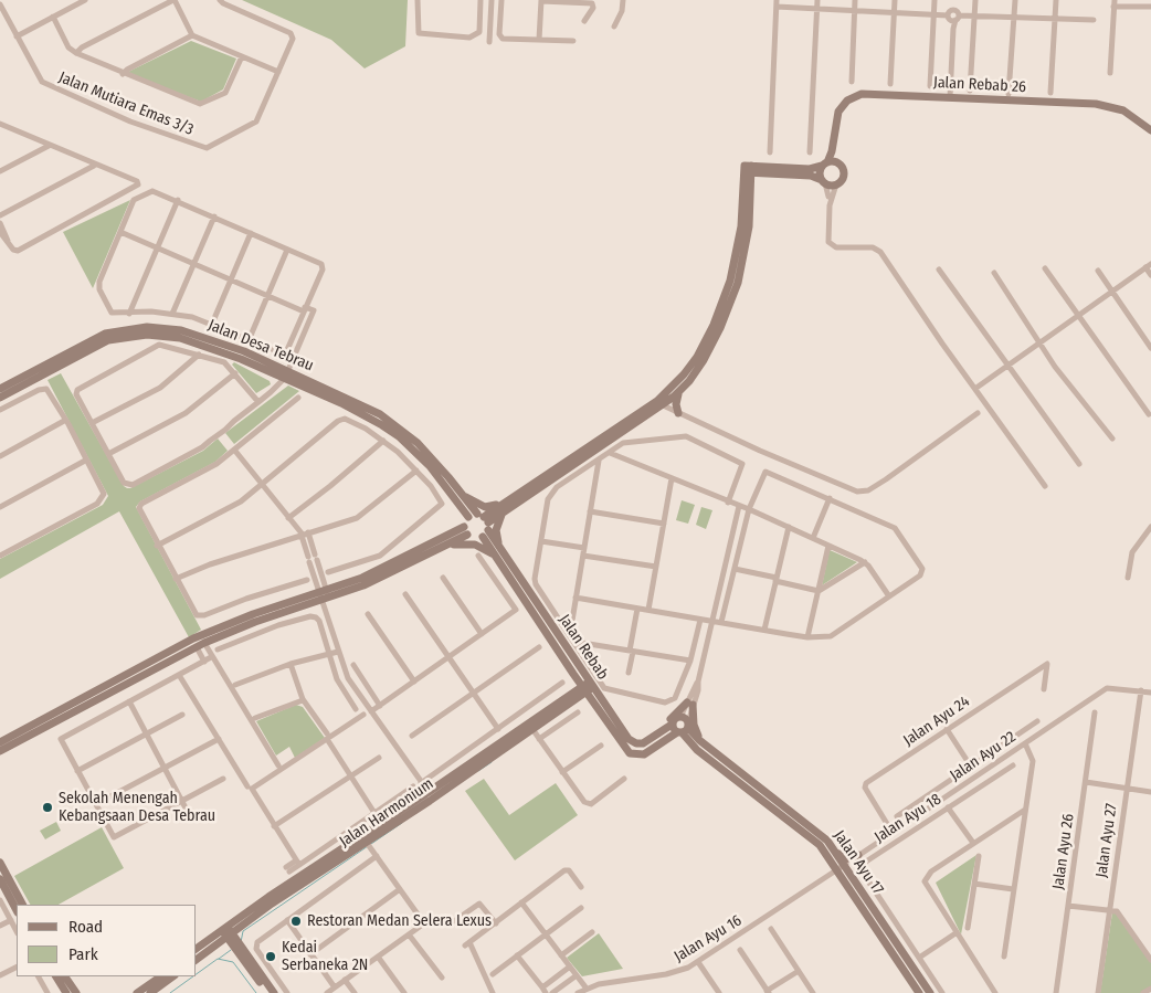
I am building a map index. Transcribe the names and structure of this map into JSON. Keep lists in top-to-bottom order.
{
  "streets": {
    "street": [
      "Jalan Rebab 26",
      "Jalan Mutiara Emas 3/3",
      "Jalan Desa Tebrau",
      "Jalan Rebab",
      "Jalan Ayu 24",
      "Jalan Ayu 22",
      "Jalan Harmonium",
      "Jalan Ayu 18",
      "Jalan Ayu 27",
      "Jalan Ayu 26",
      "Jalan Ayu 17",
      "Jalan Ayu 16"
    ]
  },
  "crossings": [
    ["Jalan Desa Tebrau", "Jalan Rebab"],
    ["Jalan Rebab", "Jalan Harmonium"],
    ["Jalan Rebab", "Jalan Ayu 17"],
    ["Jalan Ayu 24", "Jalan Ayu 22"],
    ["Jalan Ayu 22", "Jalan Ayu 27"],
    ["Jalan Ayu 22", "Jalan Ayu 17"],
    ["Jalan Ayu 22", "Jalan Ayu 16"],
    ["Jalan Ayu 17", "Jalan Ayu 16"]
  ],
  "places": ["Sekolah Menengah Kebangsaan Desa Tebrau", "Restoran Medan Selera Lexus", "Kedai Serbaneka 2N"],
  "legend": ["Road", "Park"]
}
